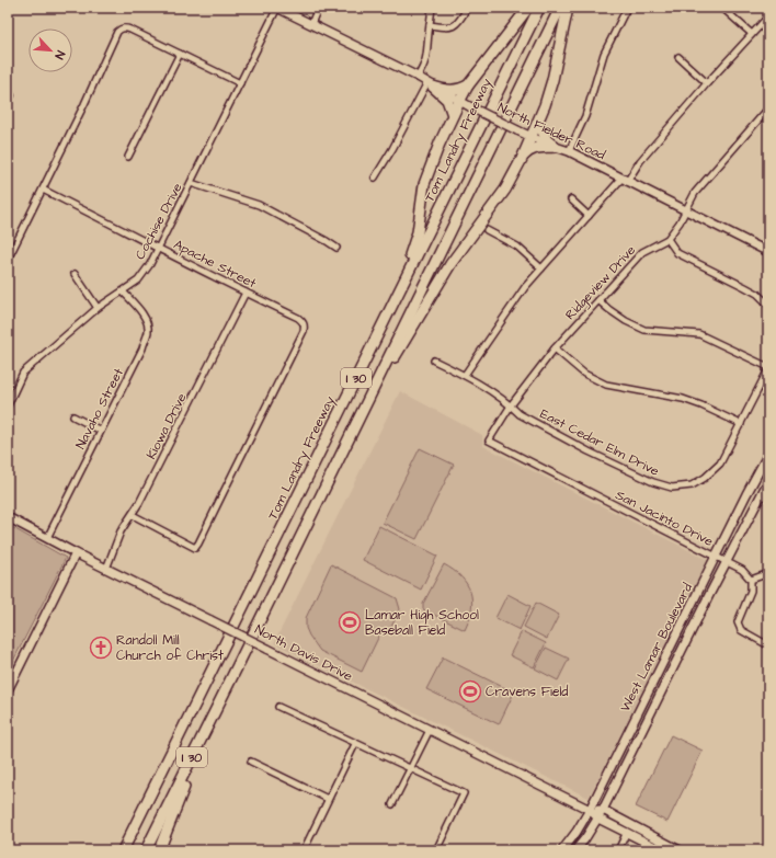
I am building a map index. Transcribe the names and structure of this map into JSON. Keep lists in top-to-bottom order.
{
  "streets": {
    "highway": ["Tom Landry Freeway", "I 30"],
    "main road": ["North Fielder Road", "West Lamar Boulevard", "North Davis Drive"],
    "street": [
      "Cochise Drive",
      "Apache Street",
      "Ridgeview Drive",
      "Navaho Street",
      "Kiowa Drive",
      "East Cedar Elm Drive",
      "San Jacinto Drive"
    ]
  },
  "crossings": [
    ["North Fielder Road", "Cochise Drive"],
    ["North Fielder Road", "Ridgeview Drive"],
    ["Cochise Drive", "Apache Street"],
    ["Cochise Drive", "Navaho Street"],
    ["Apache Street", "Kiowa Drive"],
    ["Ridgeview Drive", "East Cedar Elm Drive"],
    ["Ridgeview Drive", "San Jacinto Drive"],
    ["Navaho Street", "North Davis Drive"],
    ["Kiowa Drive", "North Davis Drive"],
    ["San Jacinto Drive", "West Lamar Boulevard"],
    ["West Lamar Boulevard", "North Davis Drive"]
  ],
  "places": {
    "sports": ["Lamar High School Baseball Field", "Cravens Field"],
    "church": ["Randoll Mill Church of Christ"]
  },
  "north": "bottom right"
}
